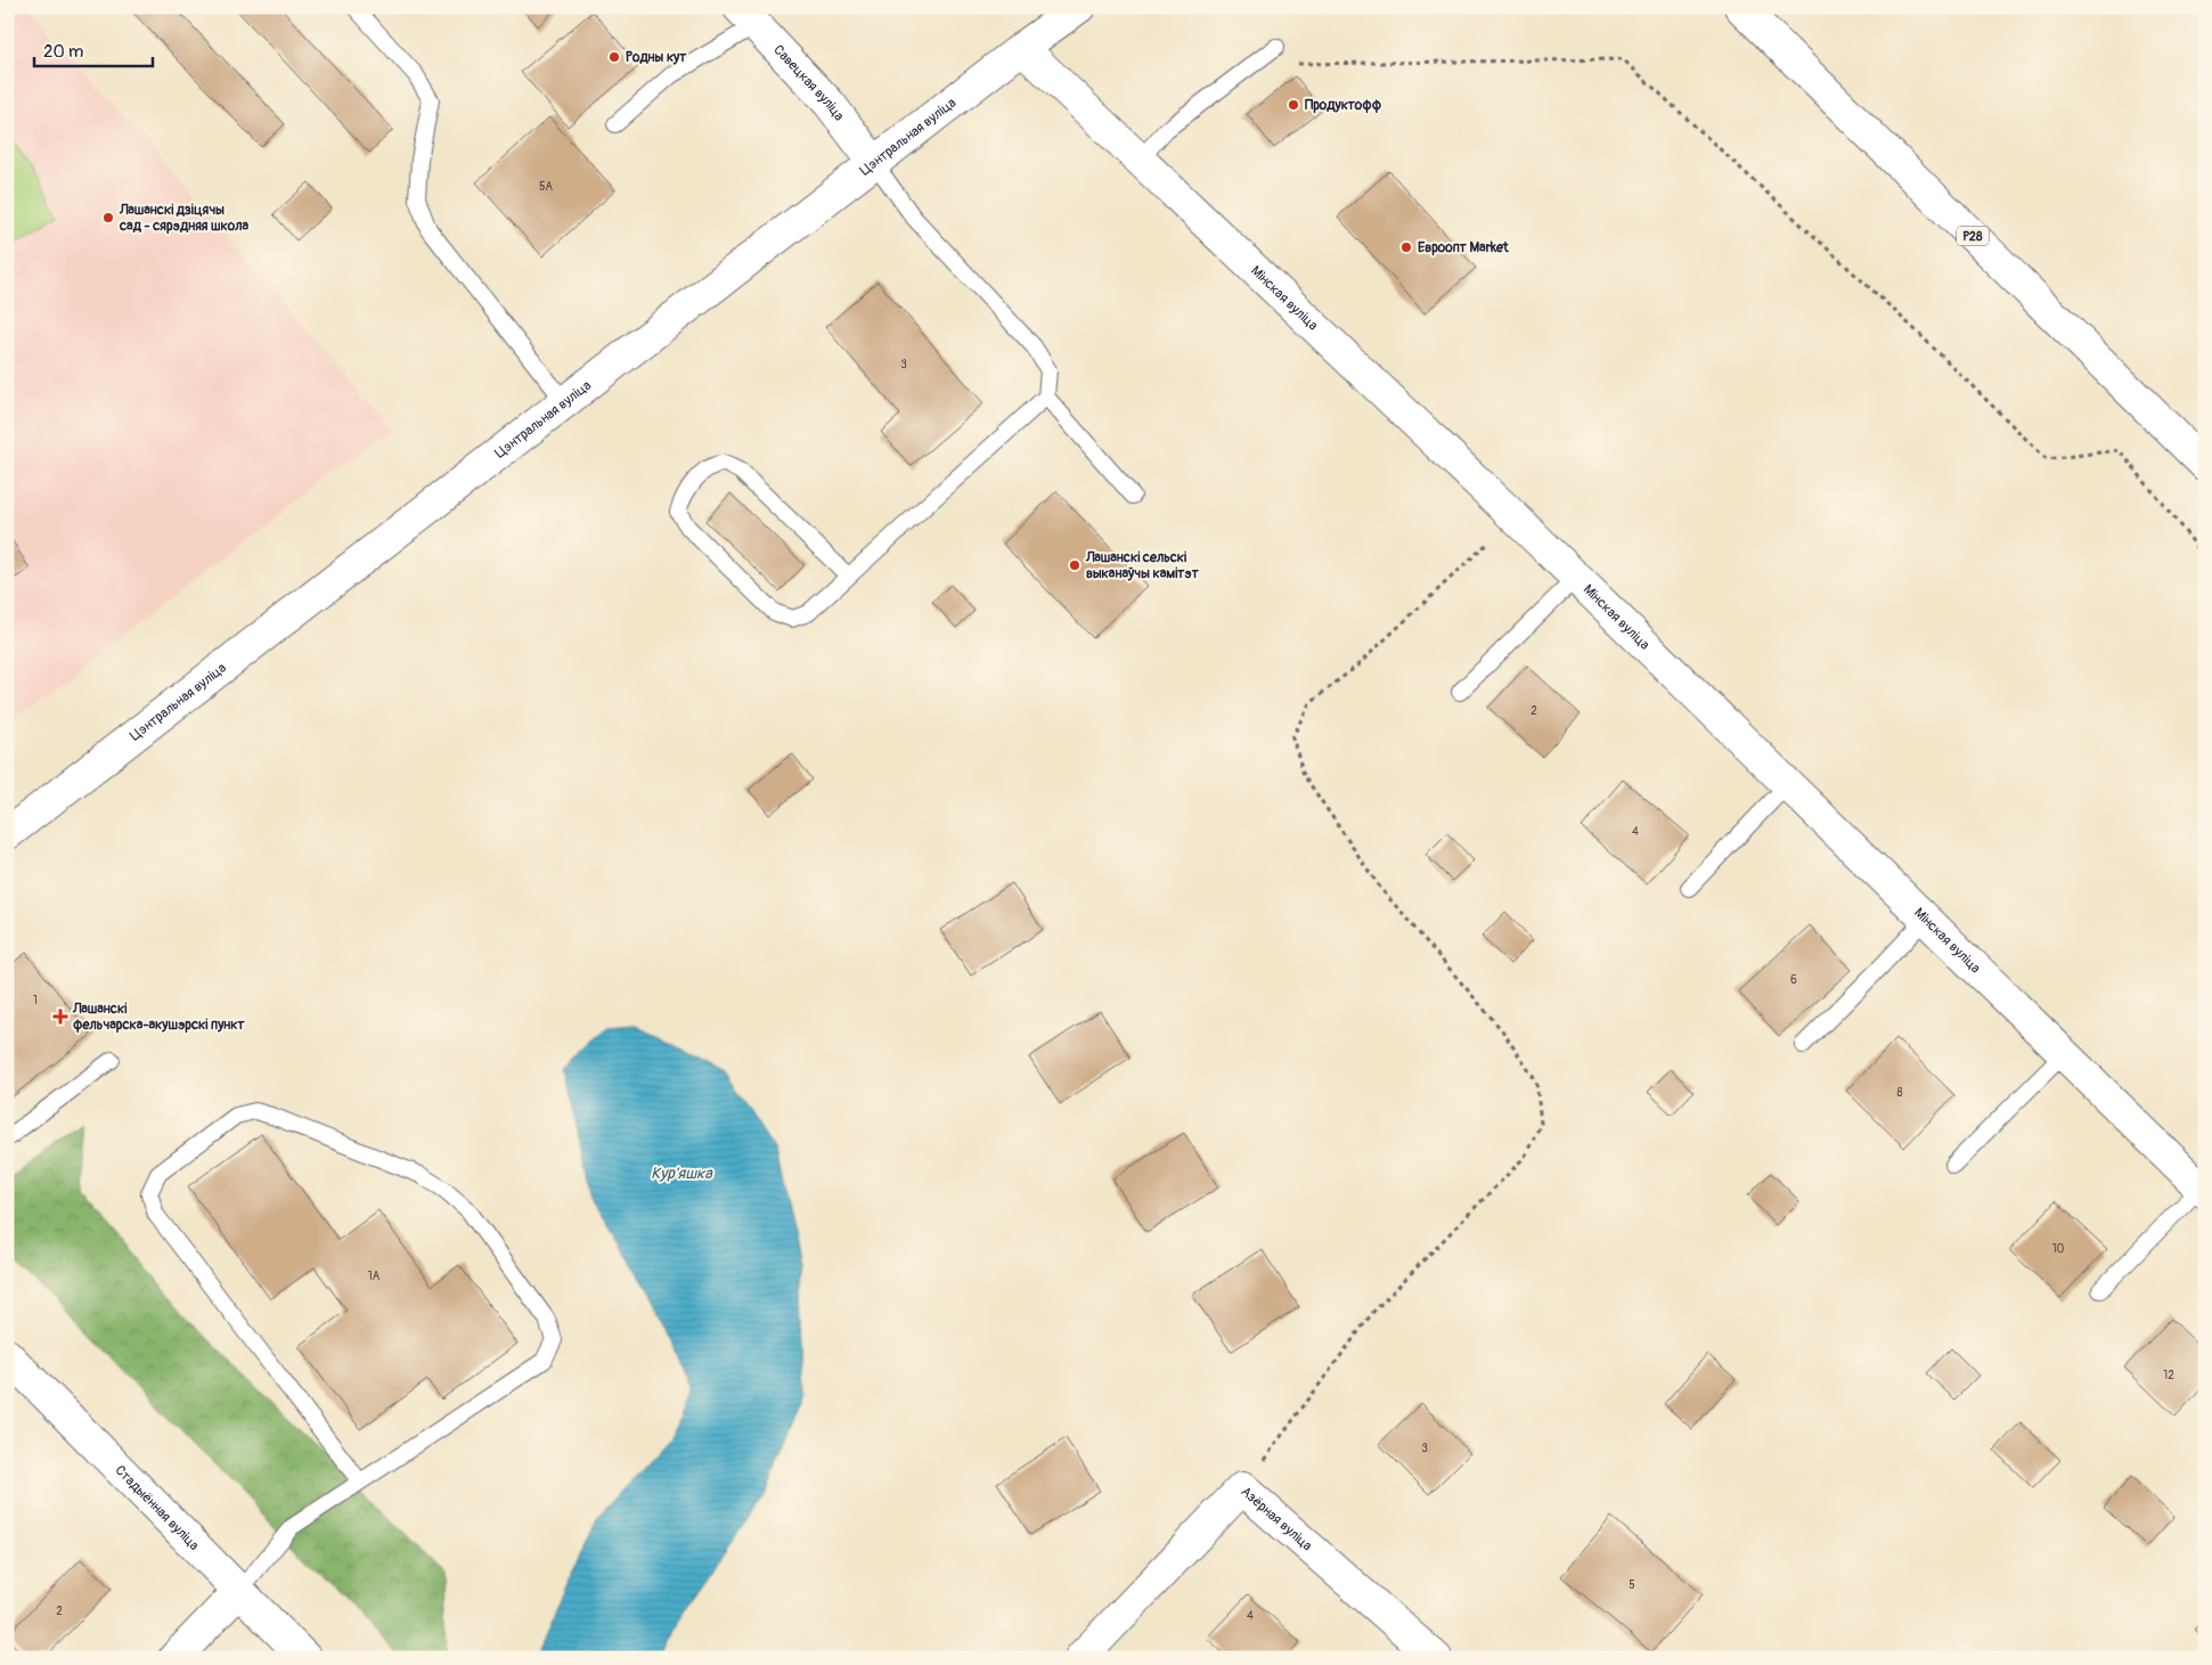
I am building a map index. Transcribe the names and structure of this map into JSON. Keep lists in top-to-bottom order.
{
  "streets": {
    "main road": [
      "Савецкая вуліца",
      "Цэнтральная вуліца",
      "Р28",
      "Мінская вуліца",
      "Стадыённая вуліца",
      "Азёрная вуліца"
    ]
  },
  "crossings": [
    ["Савецкая вуліца", "Цэнтральная вуліца"],
    ["Цэнтральная вуліца", "Мінская вуліца"]
  ],
  "water": ["Кур'яшка"],
  "places": {
    "other": [
      "Родны кут",
      "Продуктофф",
      "Лашанскі дзіцячы сад - сярэдняя школа",
      "Евроопт Market",
      "Лашанскі сельскі выканаўчы камітэт"
    ],
    "health": ["Лашанскі фельчарска-акушэрскі пункт"]
  },
  "house_numbers": [
    "5А",
    "3",
    "2",
    "4",
    "6",
    "1",
    "8",
    "10",
    "1А",
    "12",
    "3",
    "5",
    "2",
    "4"
  ],
  "scale_bar": "20 m"
}
